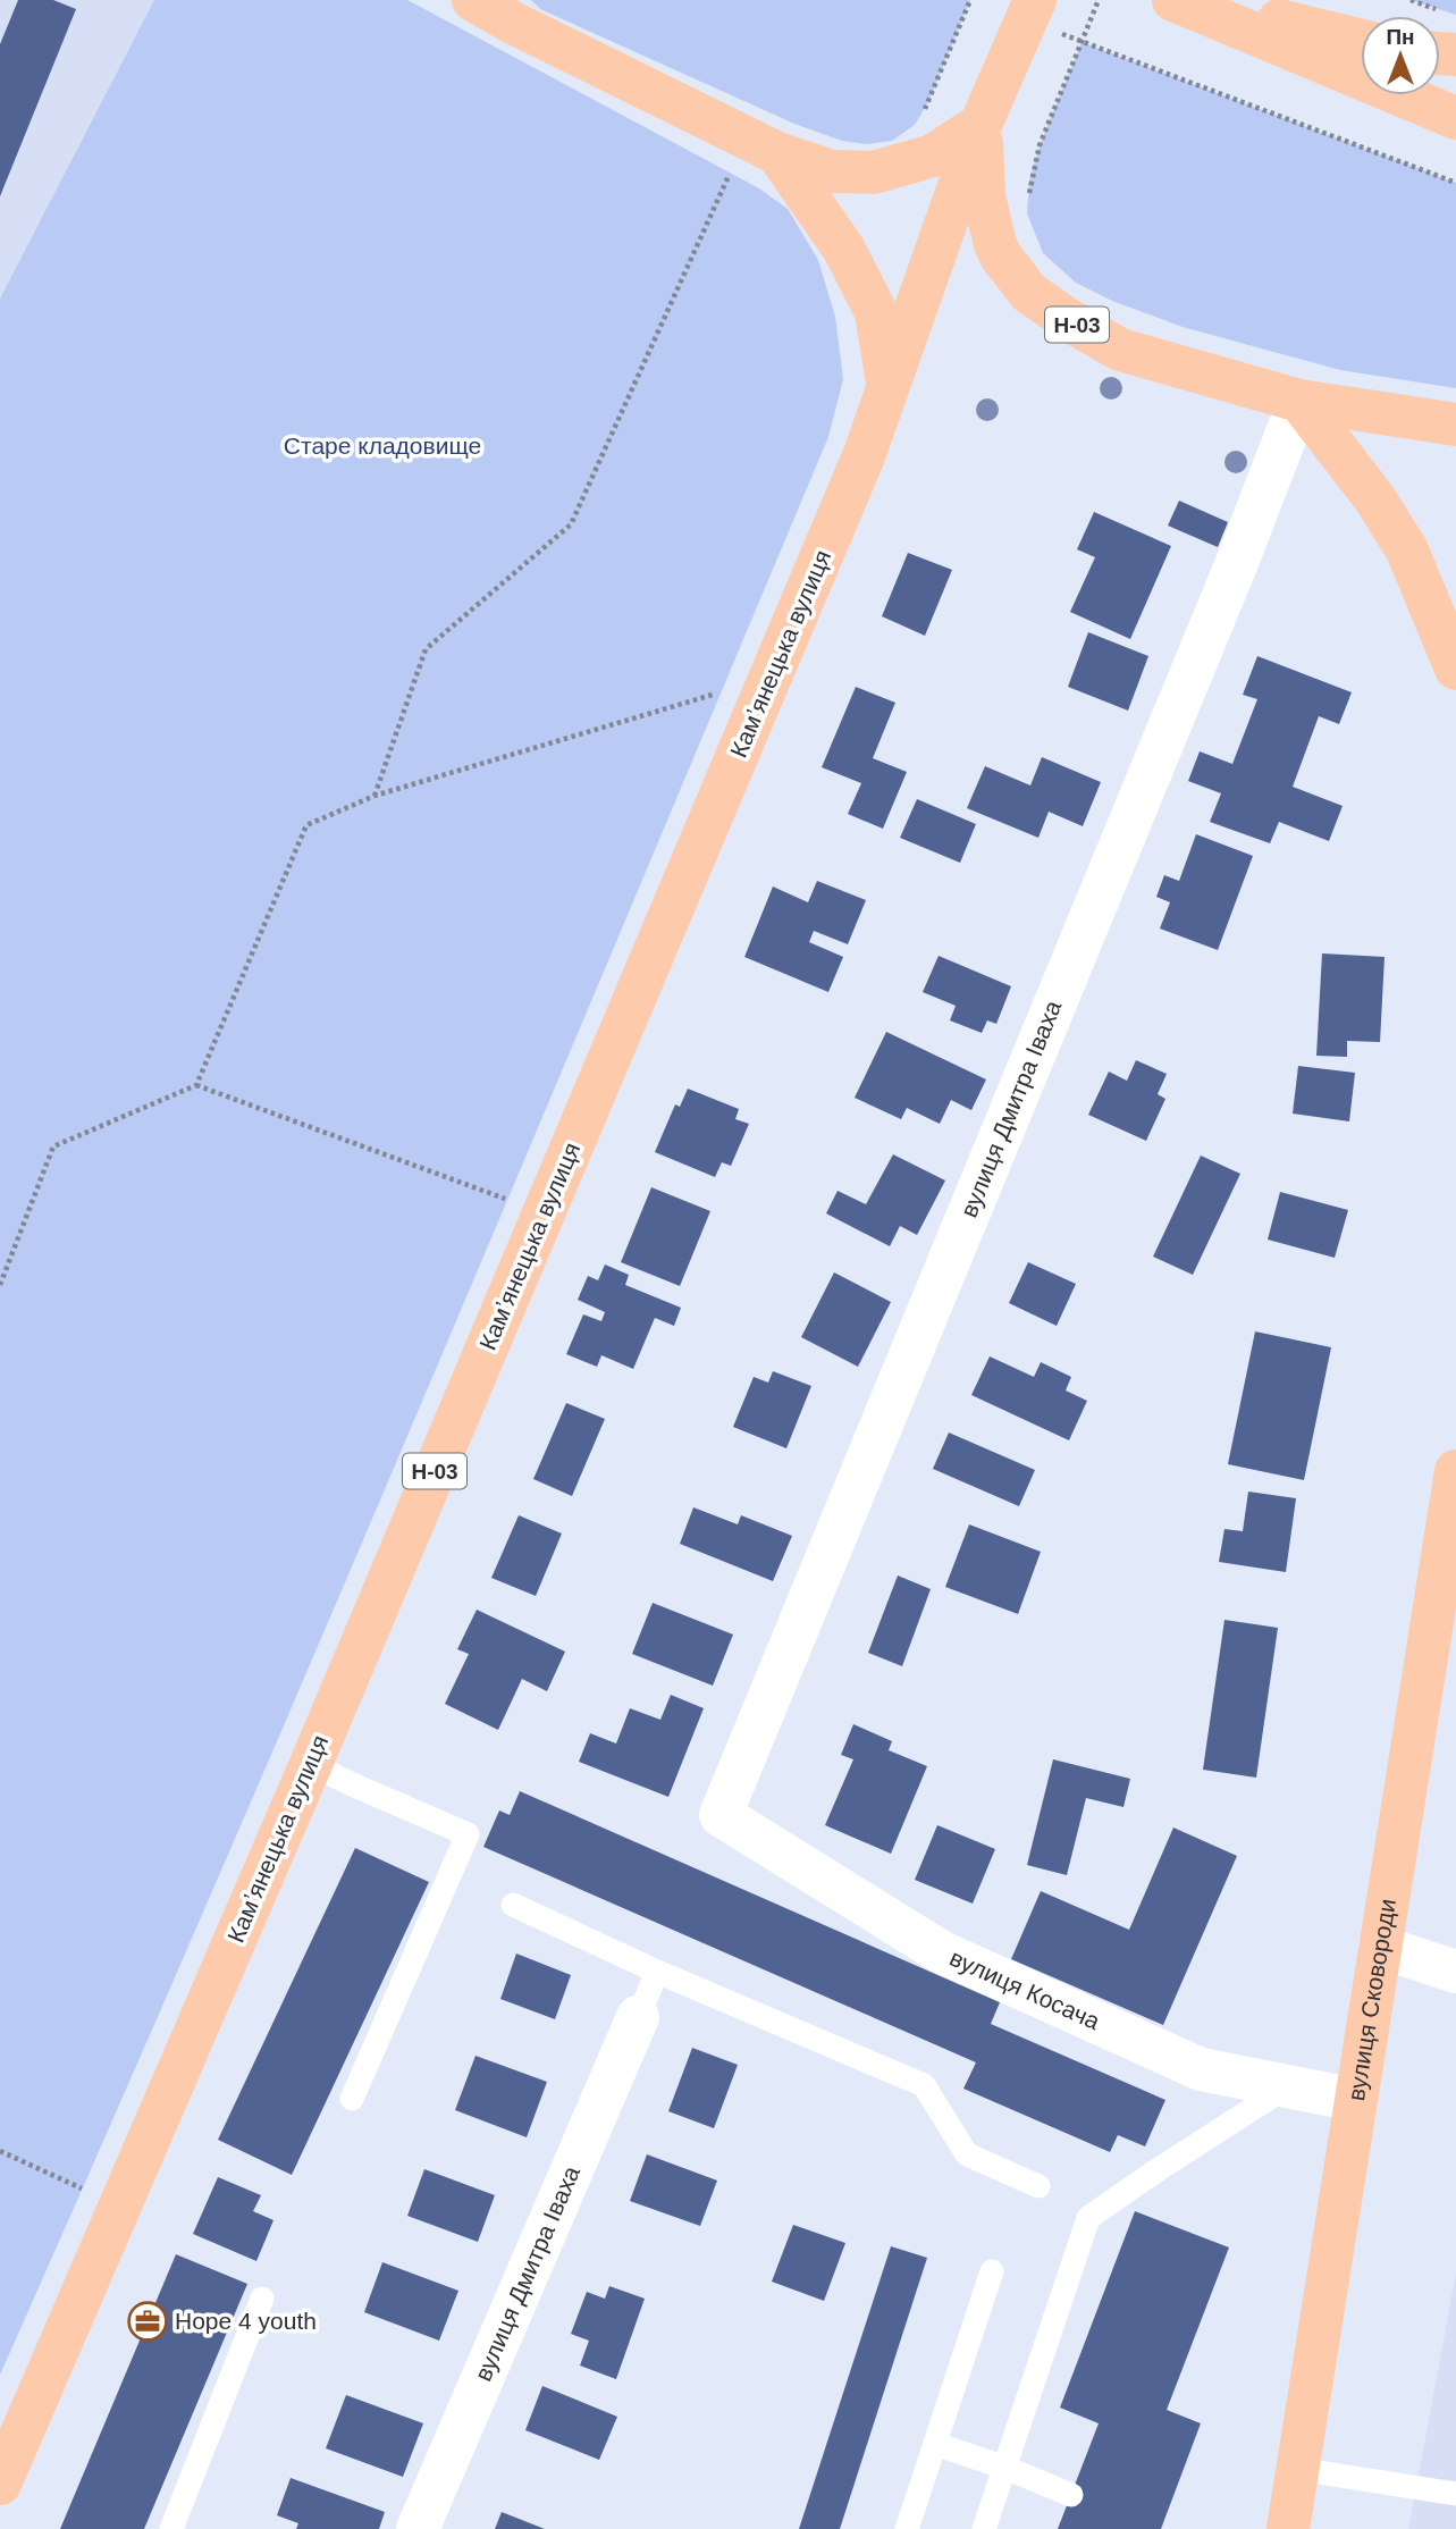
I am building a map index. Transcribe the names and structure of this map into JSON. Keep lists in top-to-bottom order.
{
  "streets": {
    "main road": ["Н-03", "Камʼянецька вулиця", "вулиця Сковороди"],
    "street": ["вулиця Дмитра Іваха", "вулиця Косача"]
  },
  "crossings": [
    ["Н-03", "Камʼянецька вулиця"],
    ["Н-03", "вулиця Дмитра Іваха"],
    ["вулиця Дмитра Іваха", "вулиця Косача"],
    ["вулиця Косача", "вулиця Сковороди"]
  ],
  "parks": ["Старе кладовище"],
  "places": {
    "office": ["Hope 4 youth"]
  },
  "north": "top"
}
